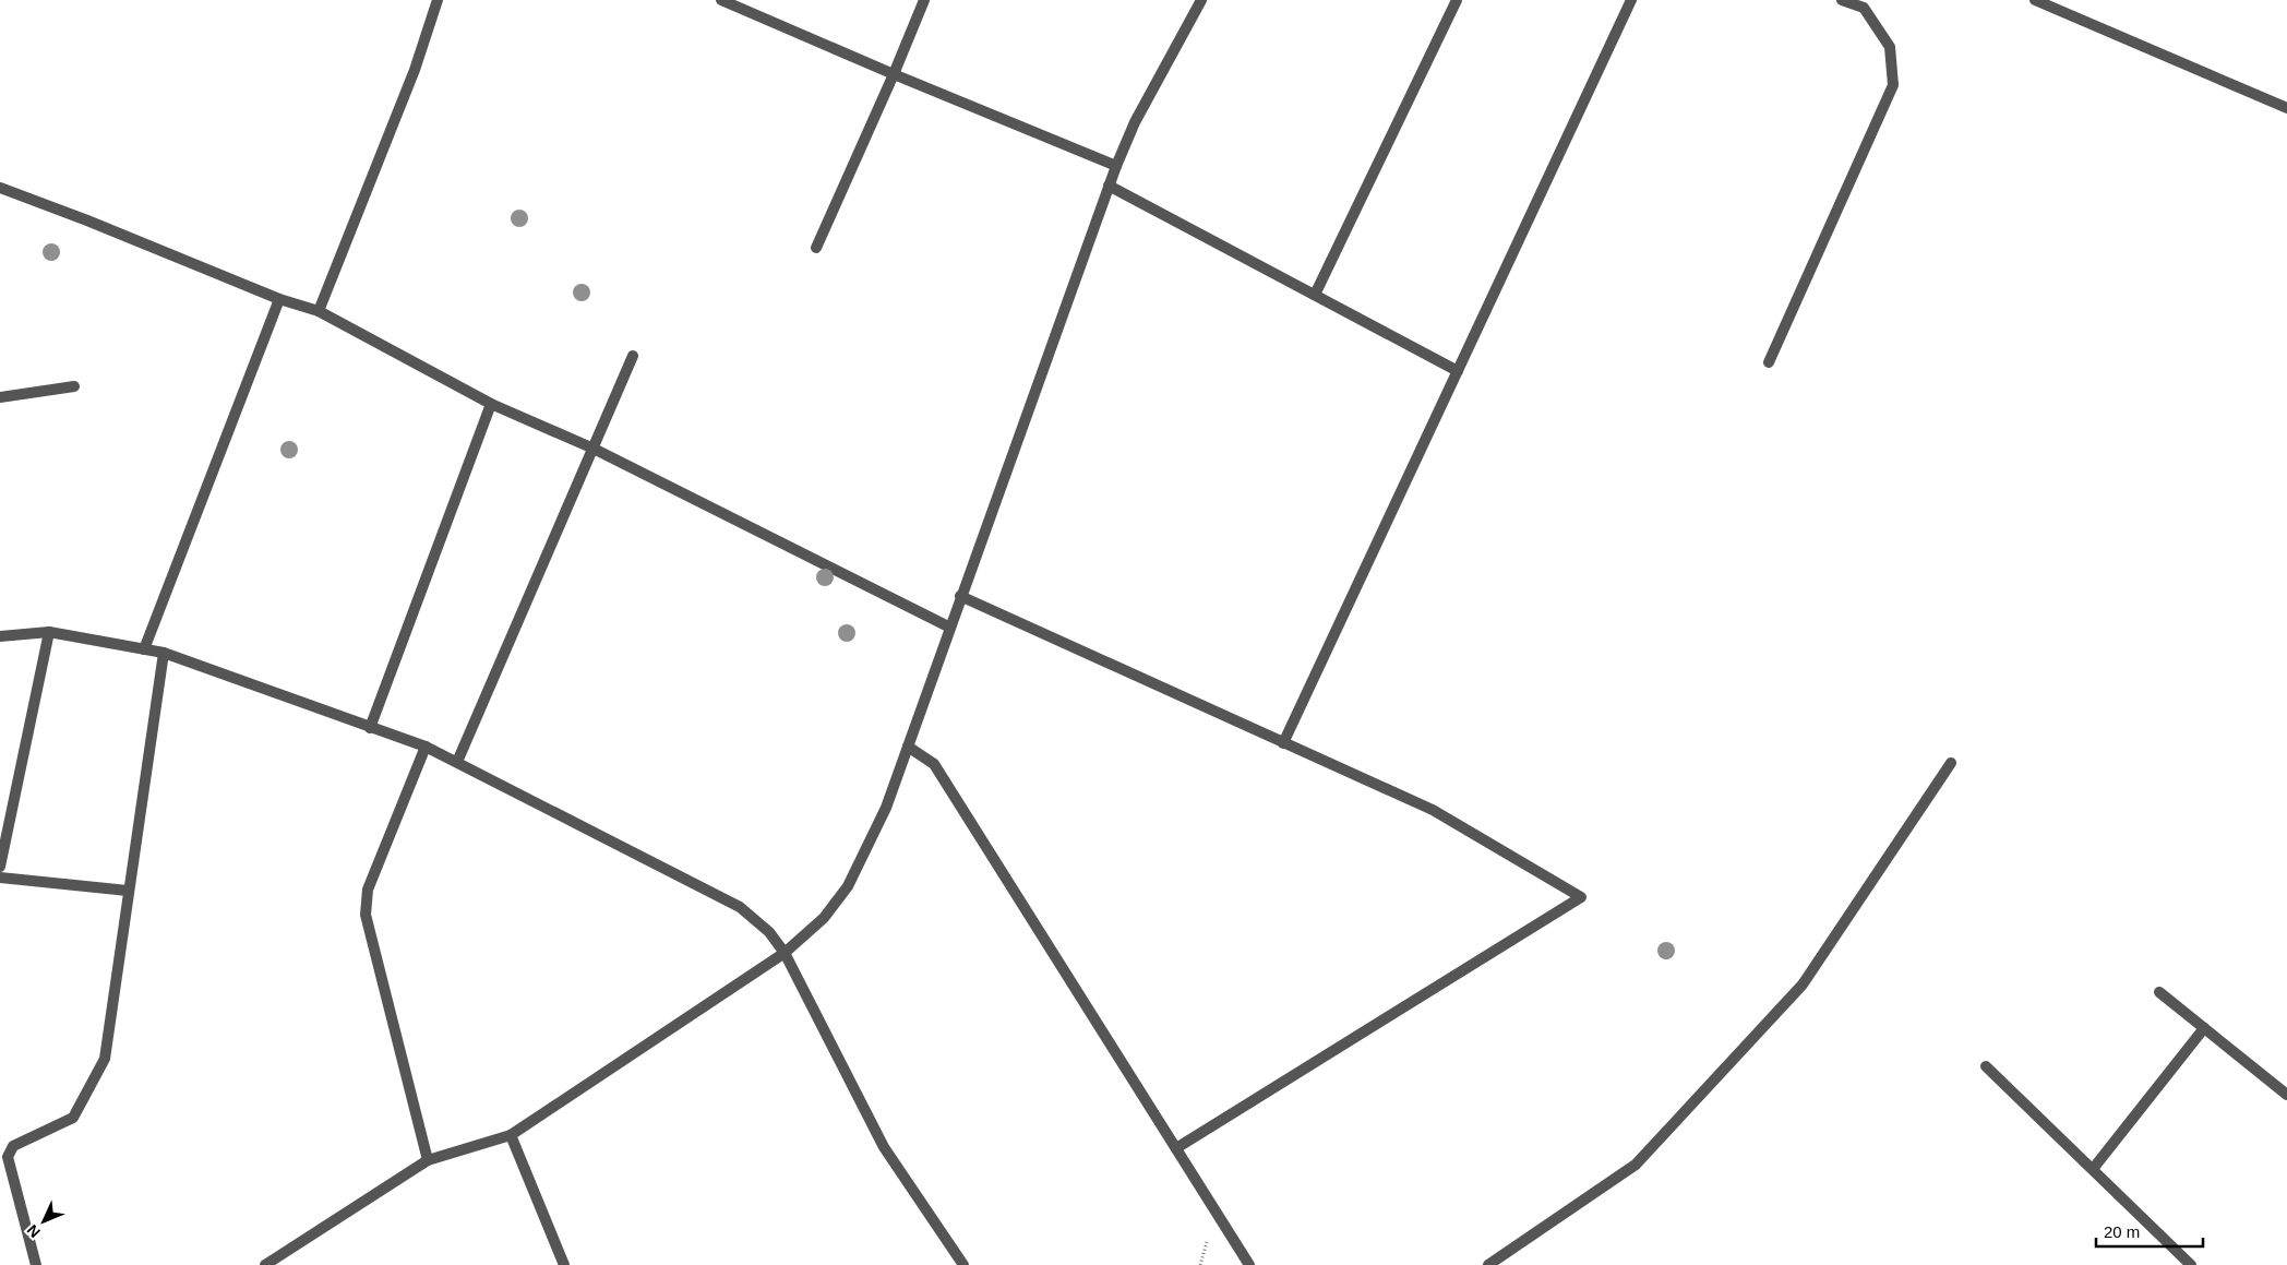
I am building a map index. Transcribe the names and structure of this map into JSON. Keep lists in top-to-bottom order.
{
  "scale_bar": "20 m",
  "north": "bottom left"
}
